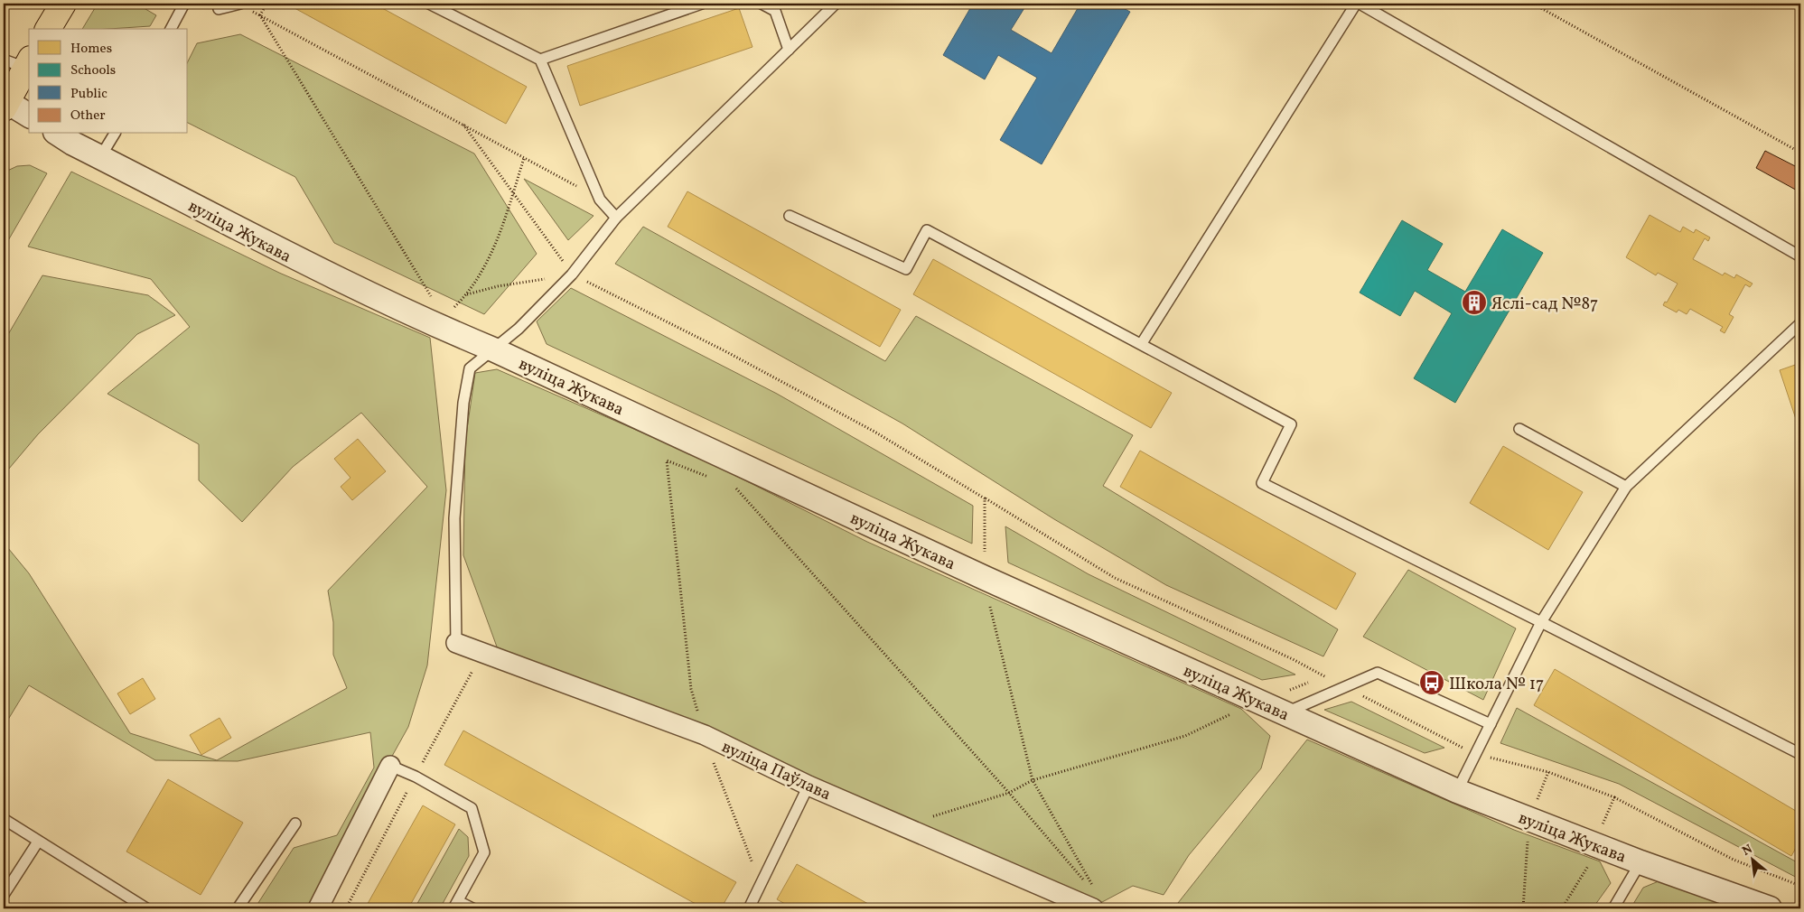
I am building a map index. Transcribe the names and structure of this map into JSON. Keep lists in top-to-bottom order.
{
  "streets": {
    "street": ["вуліца Жукава", "вуліца Паўлава"]
  },
  "places": {
    "building": ["Яслі-сад №87"],
    "bus stop": ["Школа № 17"]
  },
  "legend": [
    "Homes",
    "Schools",
    "Public",
    "Other"
  ],
  "north": "top left"
}
